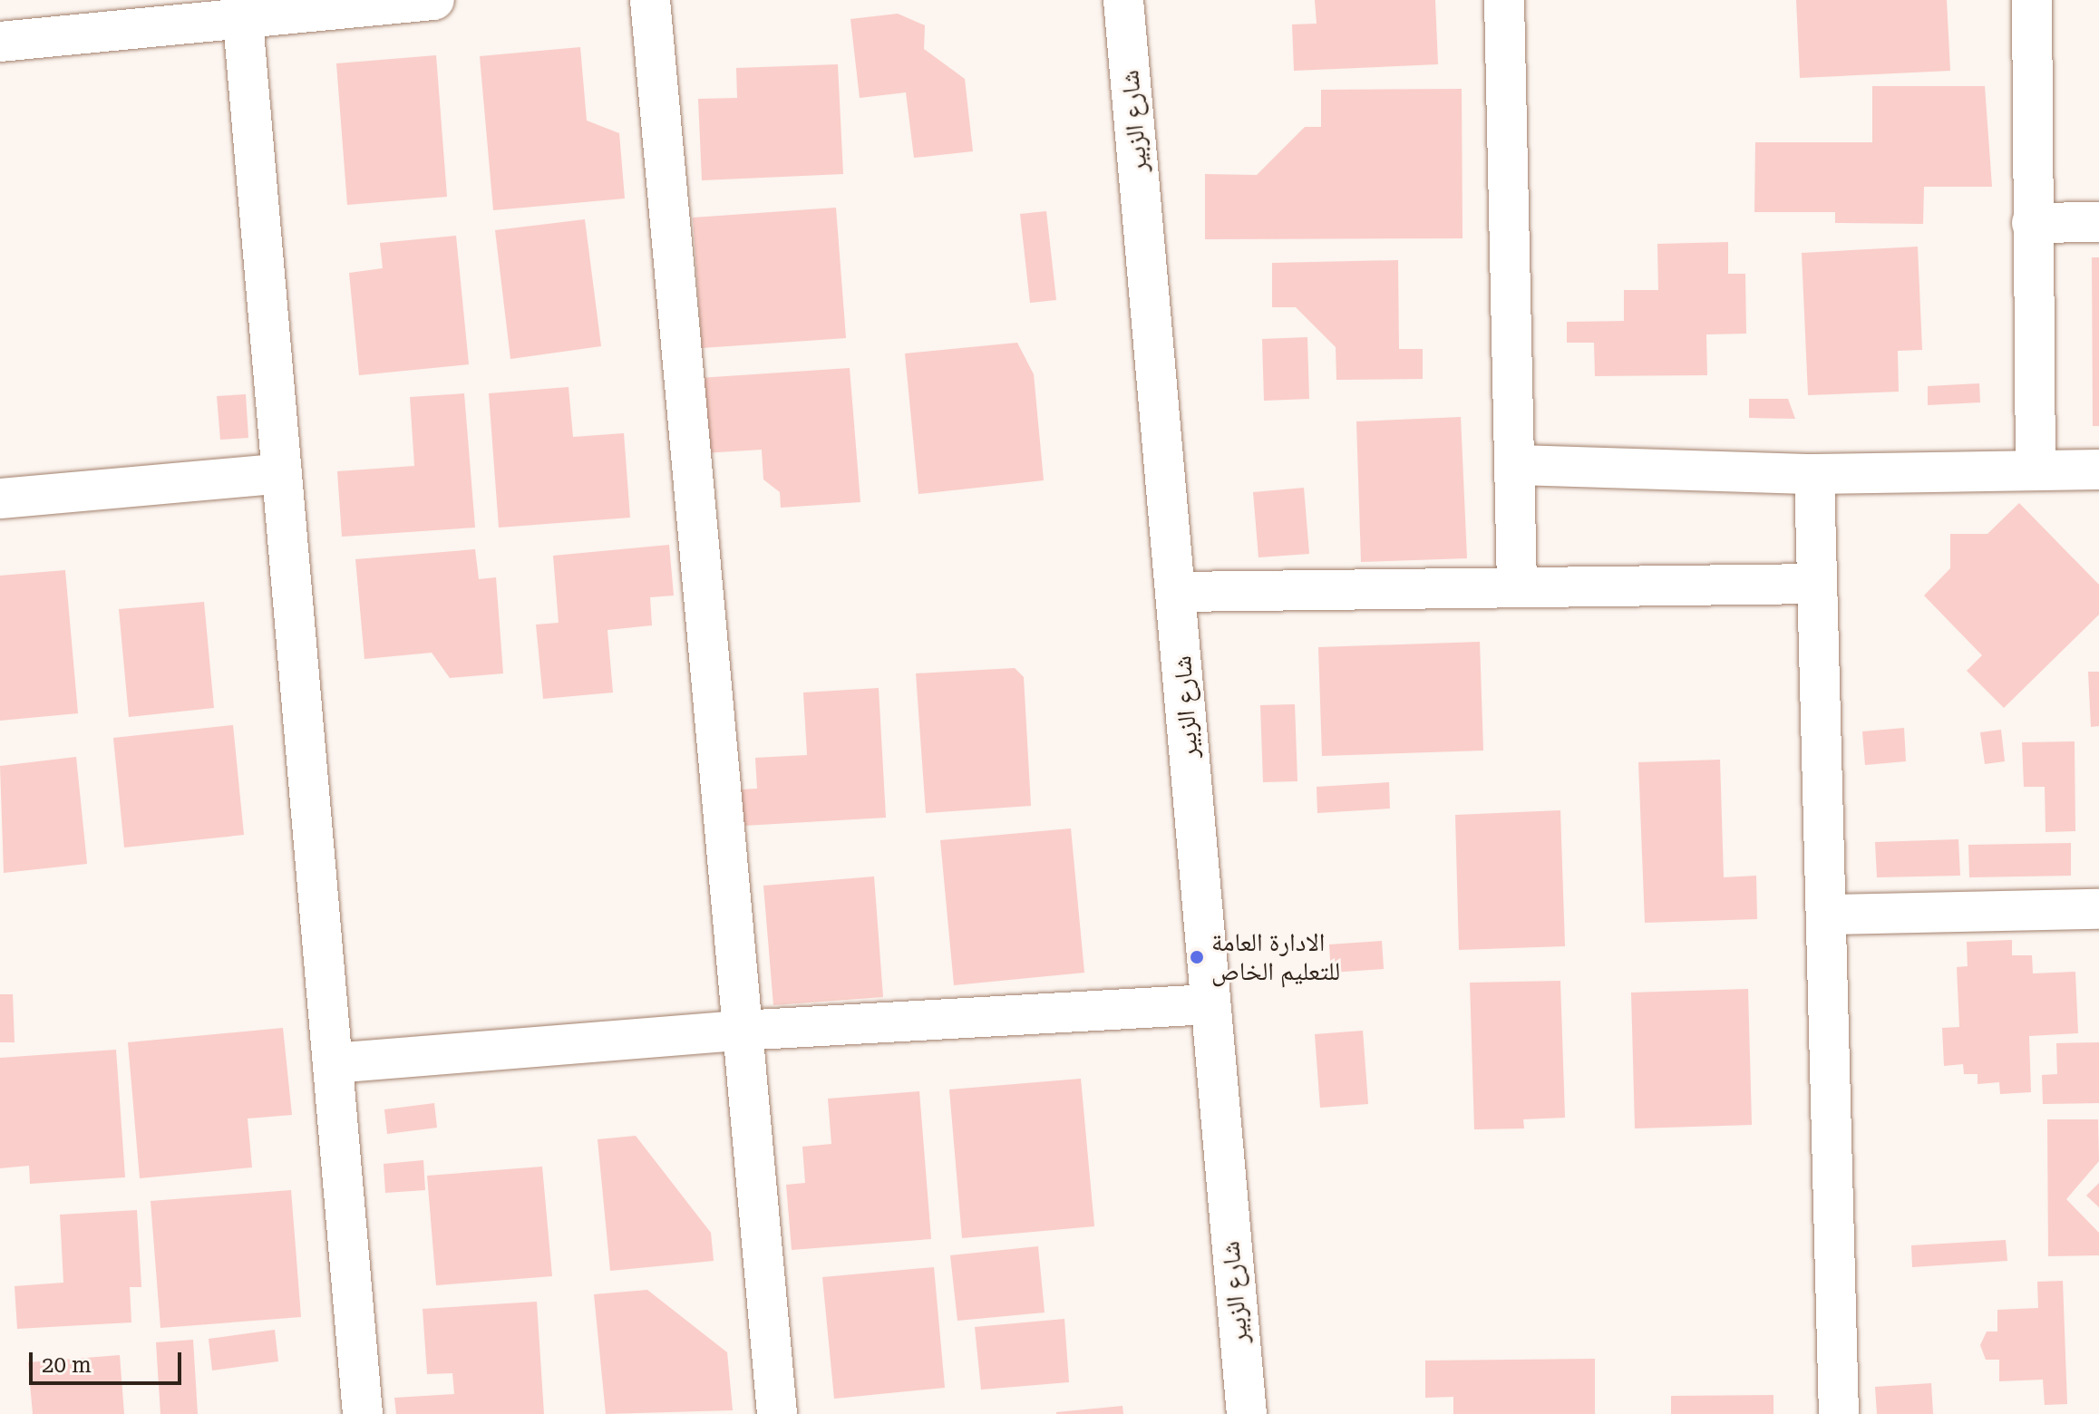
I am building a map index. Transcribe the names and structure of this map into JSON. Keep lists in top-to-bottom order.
{
  "streets": {
    "street": ["شارع الزبير"]
  },
  "places": ["الادارة العامة للتعليم الخاص"],
  "scale_bar": "20 m"
}
